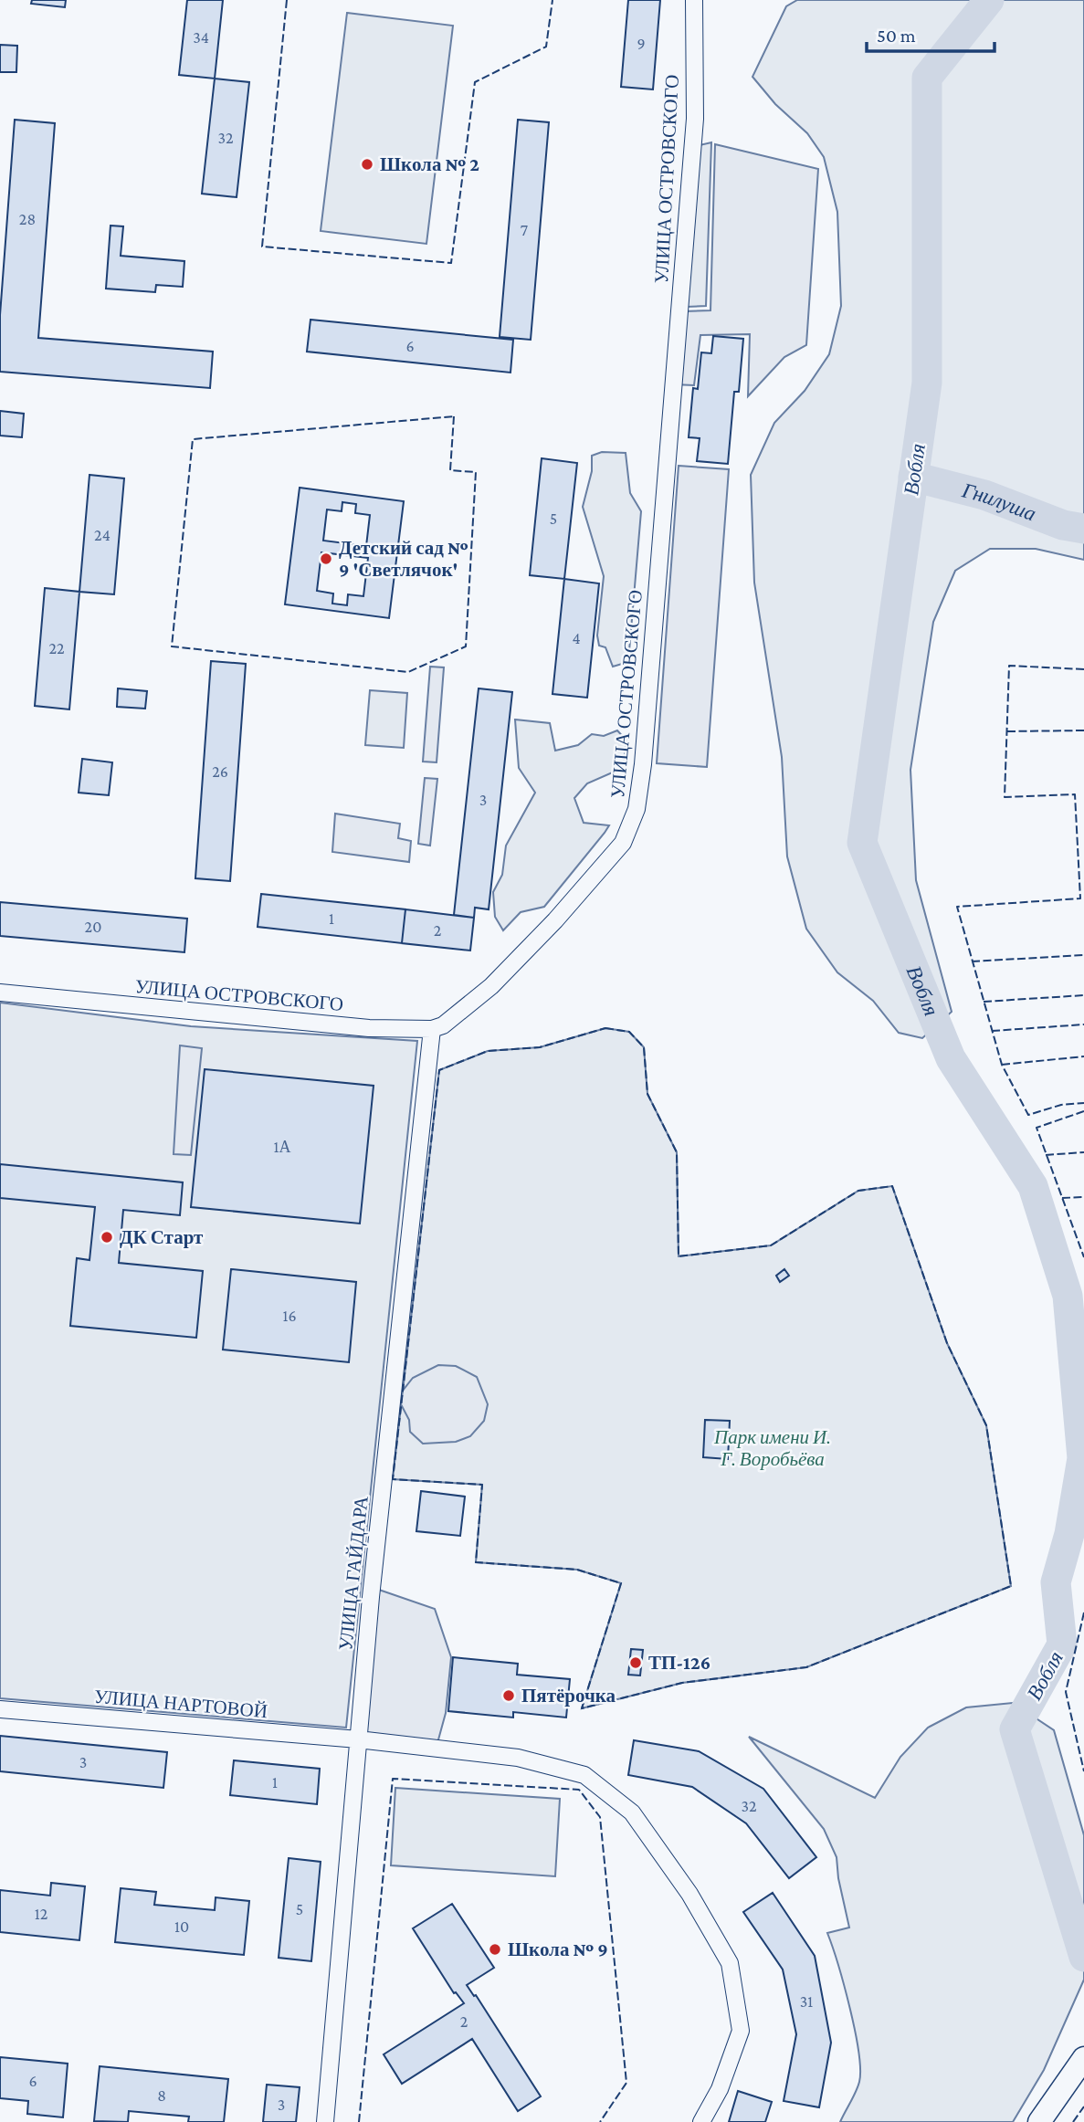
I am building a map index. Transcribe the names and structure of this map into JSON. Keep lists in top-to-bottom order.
{
  "streets": {
    "street": ["УЛИЦА ОСТРОВСКОГО", "УЛИЦА ГАЙДАРА", "УЛИЦА НАРТОВОЙ"]
  },
  "crossings": [
    ["УЛИЦА ОСТРОВСКОГО", "УЛИЦА ГАЙДАРА"],
    ["УЛИЦА ГАЙДАРА", "УЛИЦА НАРТОВОЙ"]
  ],
  "water": ["Вобля", "Гнилуша"],
  "parks": ["Парк имени И. Г. Воробьёва"],
  "places": [
    "Школа № 2",
    "Детский сад № 9 'Светлячок'",
    "ДК Старт",
    "ТП-126",
    "Пятёрочка",
    "Школа № 9"
  ],
  "house_numbers": [
    "34",
    "9",
    "32",
    "28",
    "7",
    "6",
    "5",
    "24",
    "4",
    "22",
    "26",
    "3",
    "1",
    "20",
    "2",
    "1А",
    "16",
    "3",
    "1",
    "32",
    "5",
    "12",
    "10",
    "31",
    "2",
    "6",
    "8",
    "3"
  ],
  "scale_bar": "50 m"
}
